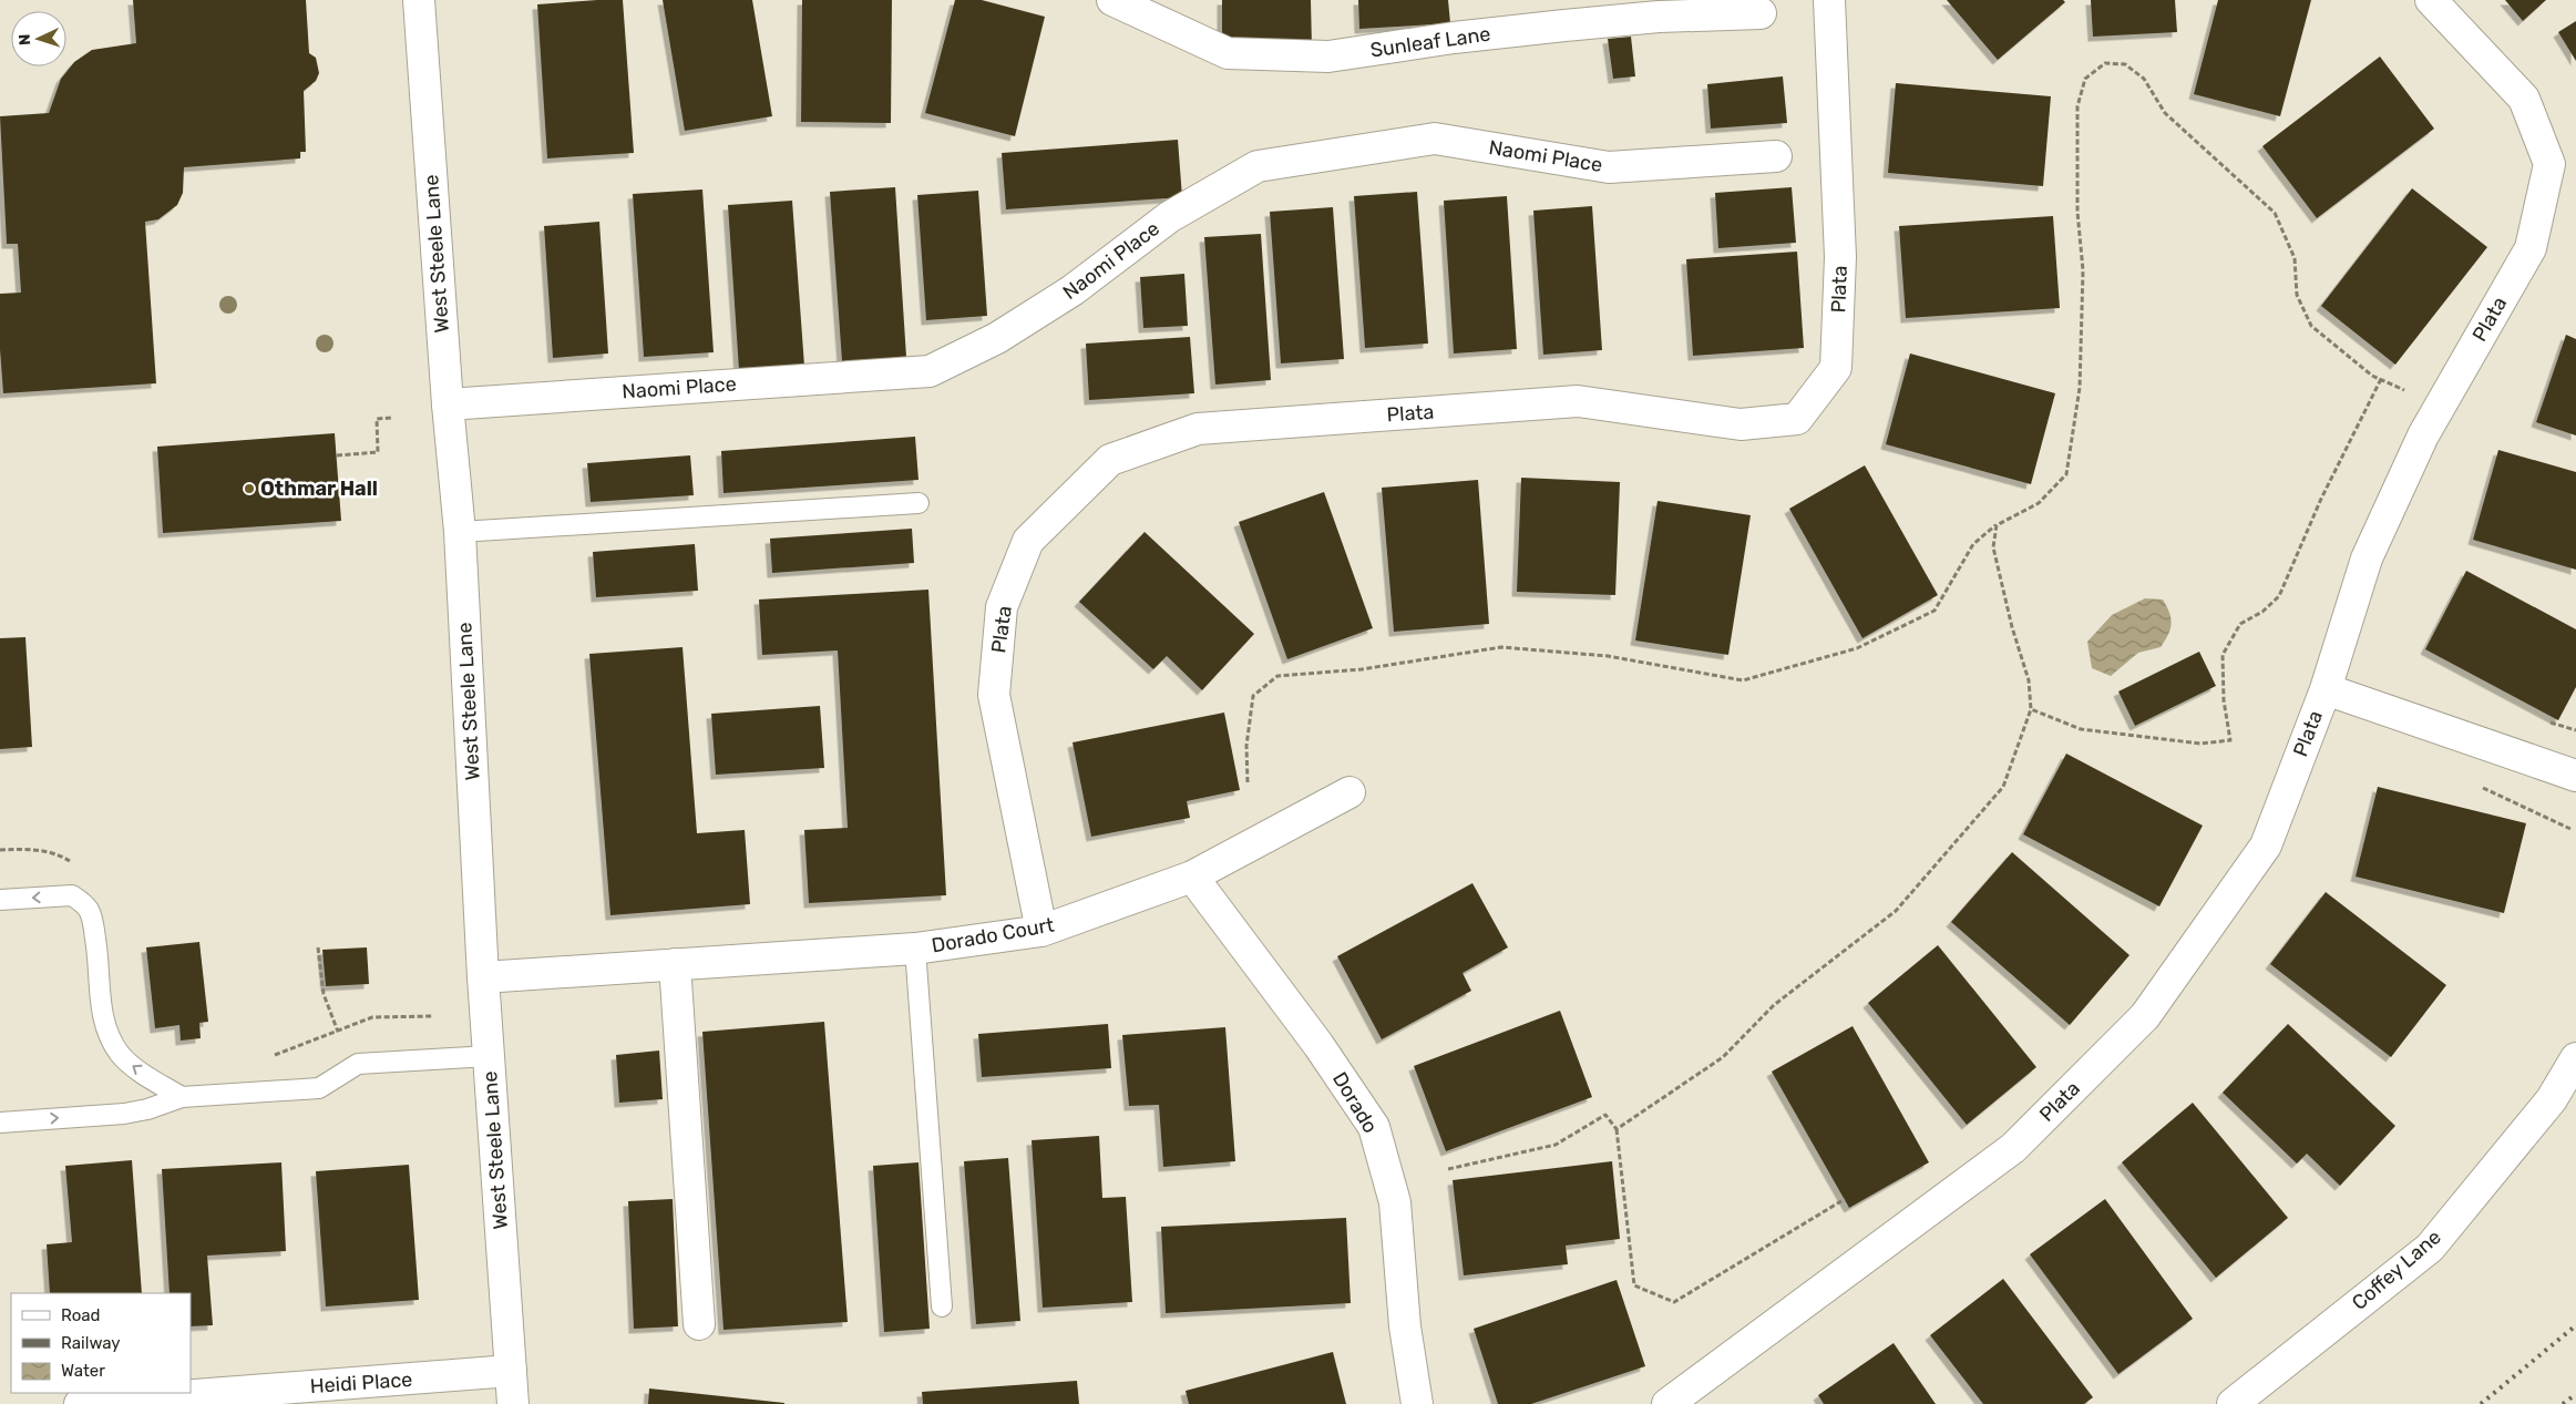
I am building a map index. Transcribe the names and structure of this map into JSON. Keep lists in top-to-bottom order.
{
  "streets": {
    "street": [
      "Sunleaf Lane",
      "Naomi Place",
      "West Steele Lane",
      "Plata",
      "Dorado Court",
      "Dorado",
      "Coffey Lane",
      "Heidi Place"
    ]
  },
  "crossings": [
    ["Naomi Place", "West Steele Lane"],
    ["West Steele Lane", "Dorado Court"],
    ["West Steele Lane", "Heidi Place"],
    ["Plata", "Dorado Court"],
    ["Dorado Court", "Dorado"]
  ],
  "places": ["Othmar Hall"],
  "legend": ["Road", "Railway", "Water"],
  "north": "left"
}
